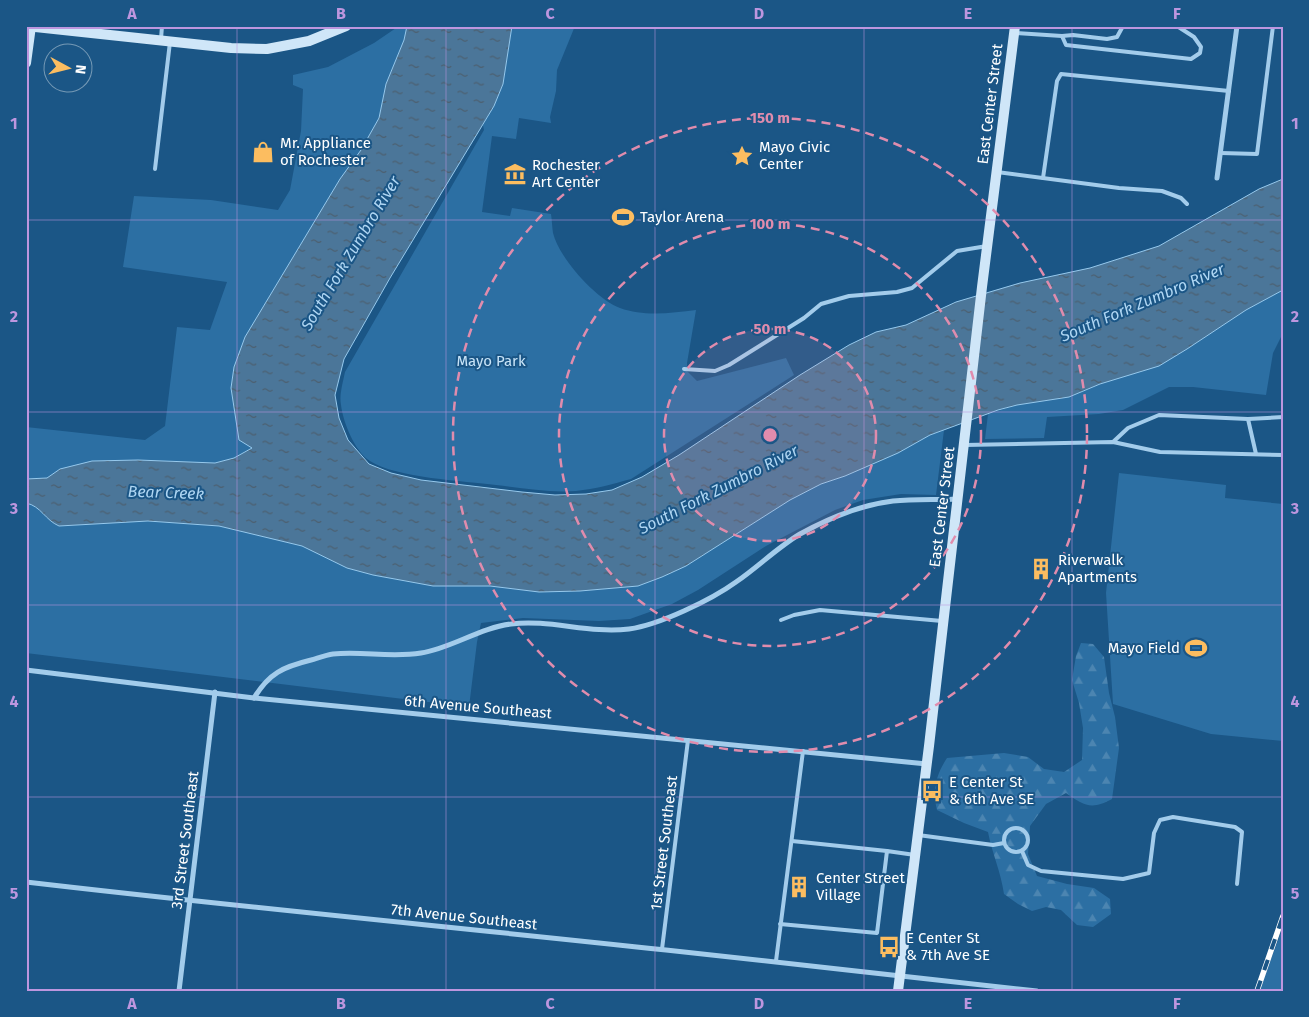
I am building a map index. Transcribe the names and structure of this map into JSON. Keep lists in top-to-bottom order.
{
  "streets": {
    "street": [
      "East Center Street",
      "6th Avenue Southeast",
      "3rd Street Southeast",
      "7th Avenue Southeast"
    ],
    "lane": ["1st Street Southeast"]
  },
  "crossings": [
    ["East Center Street", "6th Avenue Southeast"],
    ["East Center Street", "7th Avenue Southeast"],
    ["6th Avenue Southeast", "3rd Street Southeast"],
    ["6th Avenue Southeast", "1st Street Southeast"],
    ["3rd Street Southeast", "7th Avenue Southeast"],
    ["1st Street Southeast", "7th Avenue Southeast"]
  ],
  "water": ["South Fork Zumbro River", "Bear Creek"],
  "parks": ["Mayo Park"],
  "places": {
    "shop": ["Mr. Appliance of Rochester"],
    "place": ["Mayo Civic Center"],
    "museum": ["Rochester Art Center"],
    "sports": ["Taylor Arena", "Mayo Field"],
    "building": ["Riverwalk Apartments", "Center Street Village"],
    "bus stop": ["E Center St & 6th Ave SE", "E Center St & 7th Ave SE"]
  },
  "north": "right",
  "grid": {
    "columns": [
      "A",
      "B",
      "C",
      "D",
      "E",
      "F"
    ],
    "rows": [
      "1",
      "2",
      "3",
      "4",
      "5"
    ]
  },
  "rings": ["150 m", "100 m", "50 m"]
}
